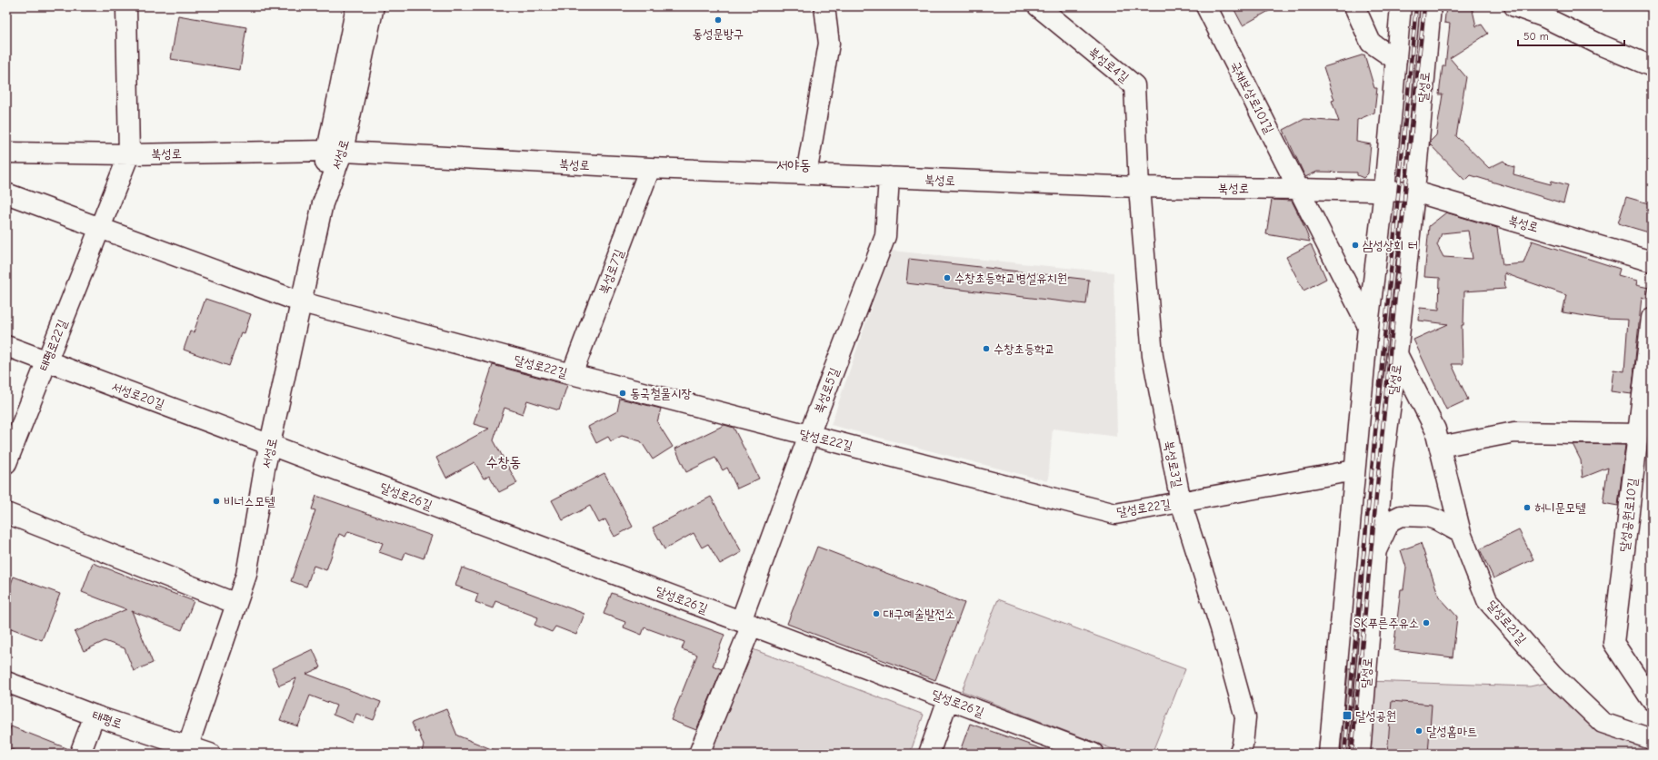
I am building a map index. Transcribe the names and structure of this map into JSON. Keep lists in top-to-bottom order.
{
  "streets": {
    "street": [
      "북성로4길",
      "달성로",
      "국채보상로101길",
      "북성로",
      "서성로",
      "북성로7길",
      "태평로22길",
      "달성로22길",
      "북성로5길",
      "서성로20길",
      "북성로3길",
      "달성로26길",
      "달성공원로10길",
      "달성로21길",
      "태평로"
    ]
  },
  "crossings": [
    ["북성로4길", "북성로"],
    ["북성로4길", "북성로3길"],
    ["달성로", "북성로"],
    ["달성로", "달성로21길"],
    ["국채보상로101길", "북성로"],
    ["북성로", "서성로"],
    ["북성로", "북성로7길"],
    ["북성로", "태평로22길"],
    ["북성로", "북성로5길"],
    ["북성로", "북성로3길"],
    ["서성로", "달성로22길"],
    ["서성로", "서성로20길"],
    ["서성로", "달성로26길"],
    ["서성로", "태평로"],
    ["북성로7길", "달성로22길"],
    ["태평로22길", "서성로20길"],
    ["달성로22길", "북성로5길"],
    ["달성로22길", "북성로3길"],
    ["북성로5길", "달성로26길"],
    ["서성로20길", "달성로26길"]
  ],
  "districts": ["서야동", "수창동"],
  "places": {
    "other": [
      "동성문방구",
      "삼성상회 터",
      "수창초등학교병설유치원",
      "수창초등학교",
      "동국철물시장",
      "비너스모텔",
      "허니문모텔",
      "대구예술발전소",
      "SK푸른주유소",
      "달성홈마트"
    ],
    "transit": ["달성공원"]
  },
  "scale_bar": "50 m"
}
